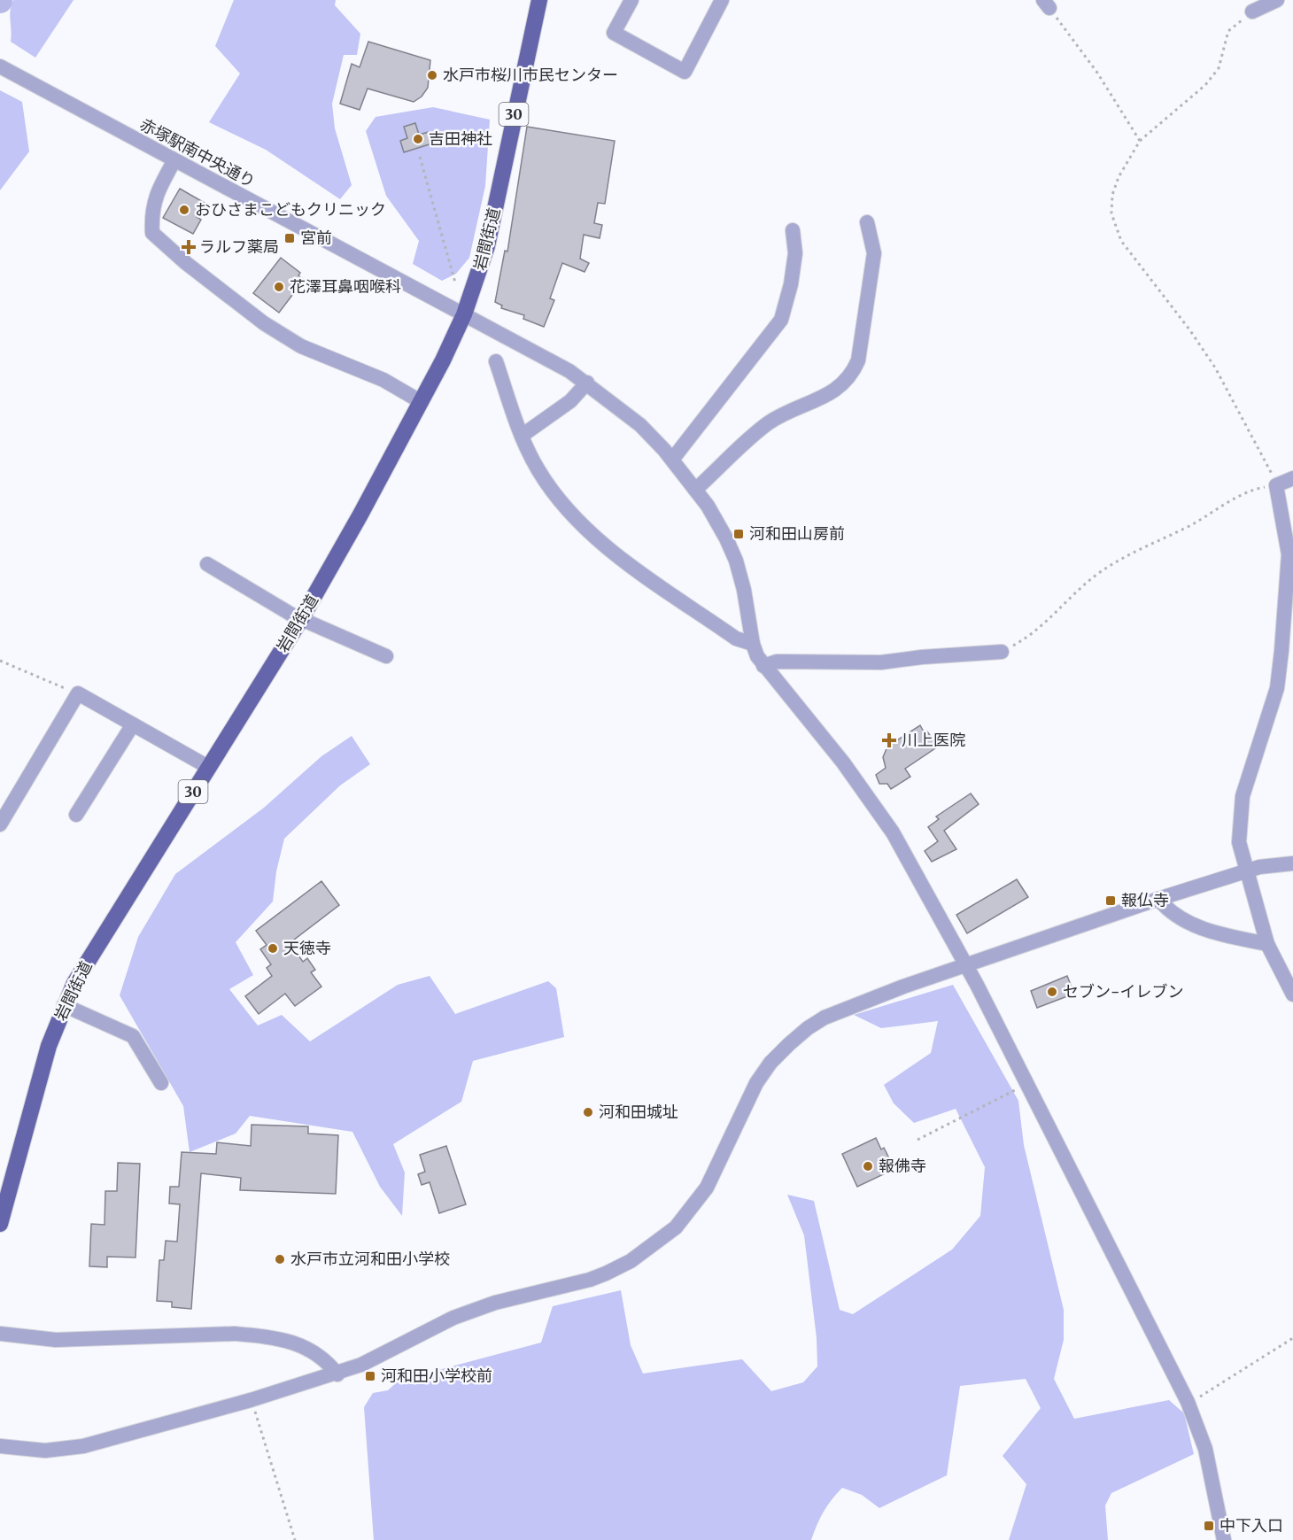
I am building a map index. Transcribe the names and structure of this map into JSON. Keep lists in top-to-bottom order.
{
  "streets": {
    "main road": ["30", "岩間街道"],
    "street": ["赤塚駅南中央通り"]
  },
  "crossings": [
    ["赤塚駅南中央通り", "岩間街道"]
  ],
  "places": {
    "other": [
      "水戸市桜川市民センター",
      "吉田神社",
      "おひさまこどもクリニック",
      "花澤耳鼻咽喉科",
      "天徳寺",
      "セブン-イレブン",
      "河和田城址",
      "報佛寺",
      "水戸市立河和田小学校"
    ],
    "transit": [
      "宮前",
      "河和田山房前",
      "報仏寺",
      "河和田小学校前",
      "中下入口"
    ],
    "health": ["ラルフ薬局", "川上医院"]
  }
}
